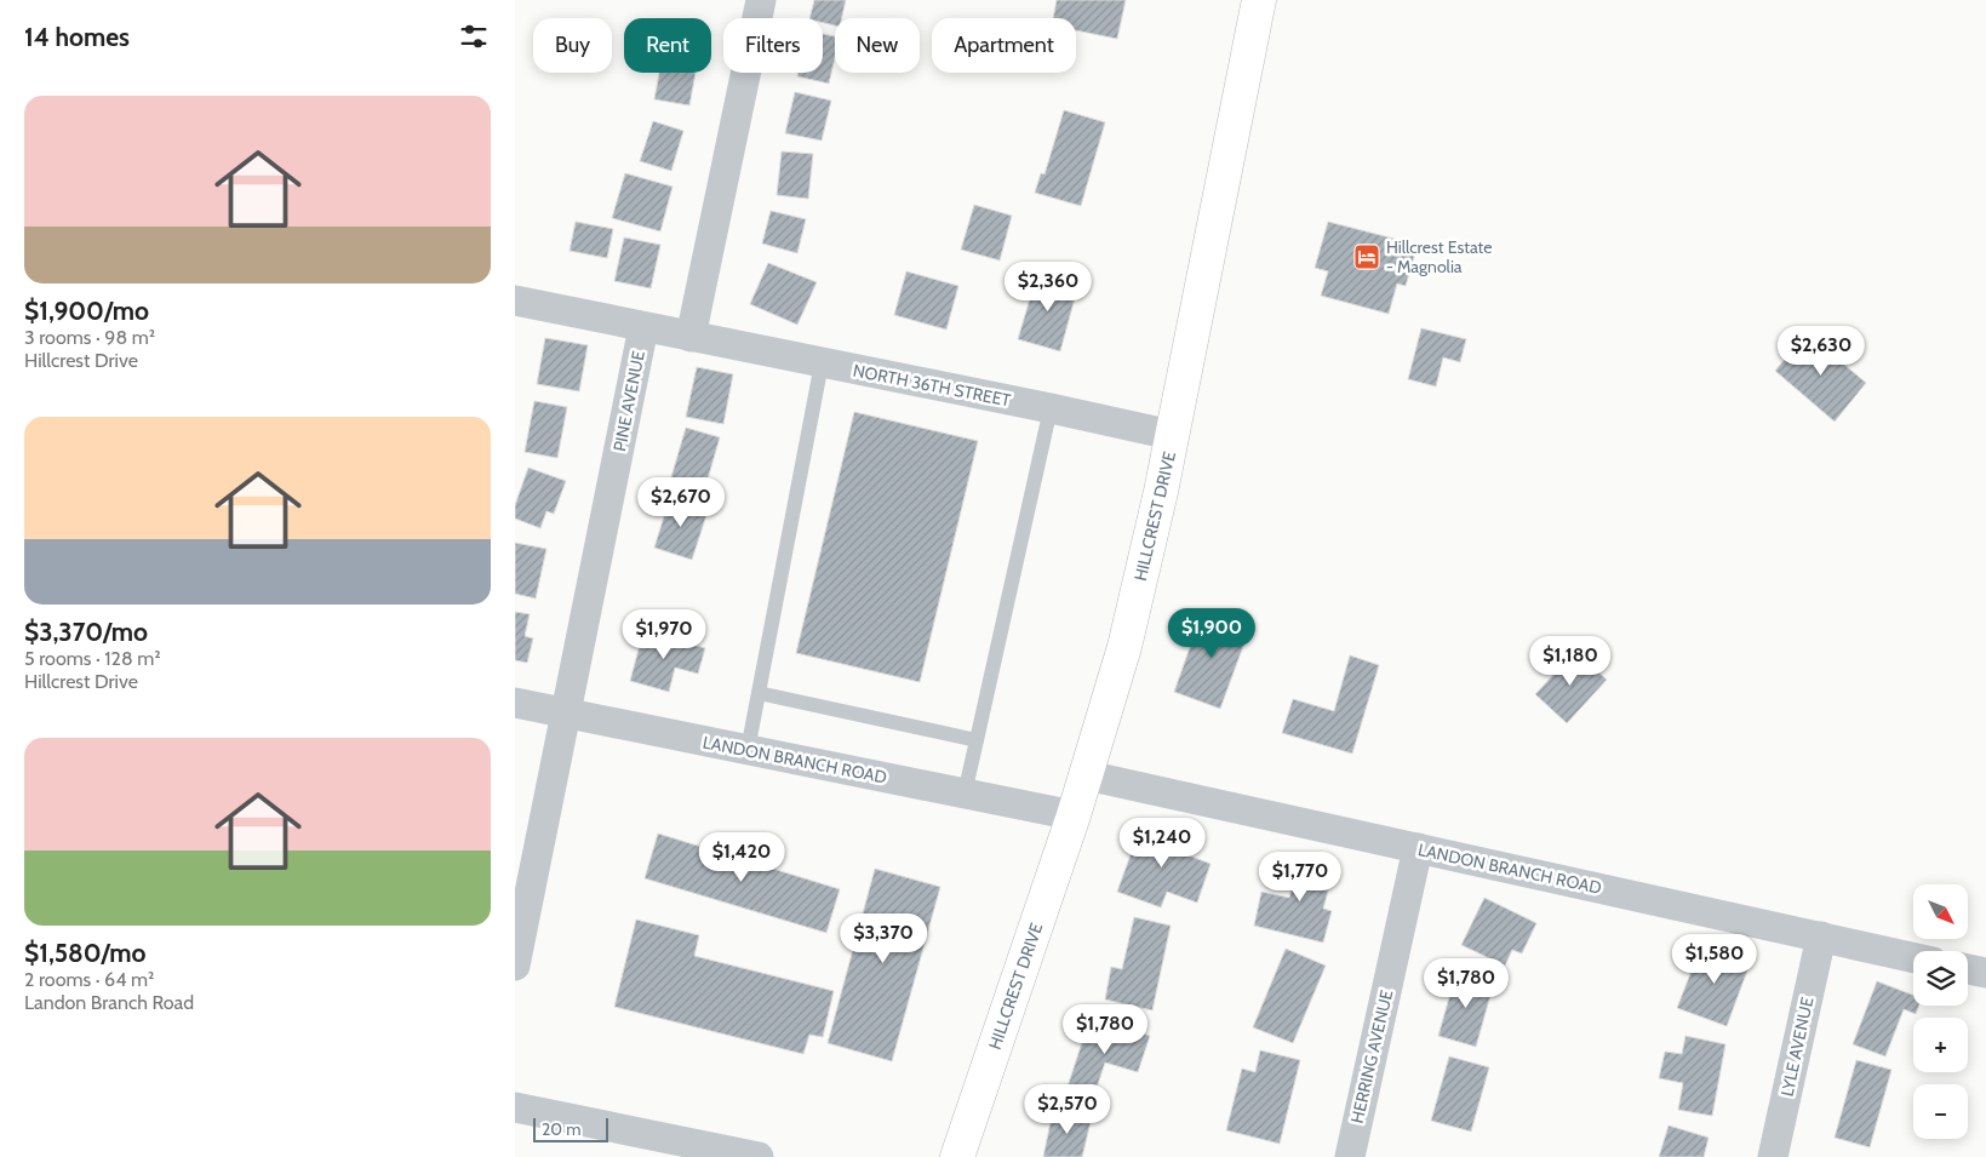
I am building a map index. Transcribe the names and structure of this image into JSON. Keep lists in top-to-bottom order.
{
  "streets": {
    "main road": ["HILLCREST DRIVE"],
    "street": [
      "NORTH 36TH STREET",
      "PINE AVENUE",
      "LANDON BRANCH ROAD",
      "LYLE AVENUE",
      "HERRING AVENUE"
    ]
  },
  "crossings": [
    ["NORTH 36TH STREET", "PINE AVENUE"],
    ["NORTH 36TH STREET", "HILLCREST DRIVE"],
    ["PINE AVENUE", "LANDON BRANCH ROAD"],
    ["HILLCREST DRIVE", "LANDON BRANCH ROAD"],
    ["LANDON BRANCH ROAD", "LYLE AVENUE"],
    ["LANDON BRANCH ROAD", "HERRING AVENUE"]
  ],
  "places": {
    "hotel": ["Hillcrest Estate - Magnolia"]
  },
  "scale_bar": "20 m",
  "north": "bottom right",
  "page": {
    "heading": "14 homes",
    "chip": [
      "Buy",
      "Rent",
      "Filters",
      "New",
      "Apartment"
    ],
    "list": [
      {
        "name": "$1,900/mo",
        "note": "3 rooms · 98 m² · Hillcrest Drive"
      },
      {
        "name": "$3,370/mo",
        "note": "5 rooms · 128 m² · Hillcrest Drive"
      },
      {
        "name": "$1,580/mo",
        "note": "2 rooms · 64 m² · Landon Branch Road"
      }
    ],
    "price": [
      "$2,360",
      "$2,630",
      "$2,670",
      "$1,900",
      "$1,970",
      "$1,180",
      "$1,240",
      "$1,420",
      "$1,770",
      "$3,370",
      "$1,580",
      "$1,780",
      "$1,780",
      "$2,570"
    ],
    "map_buttons": ["+", "−"],
    "scale": "20 m"
  }
}
